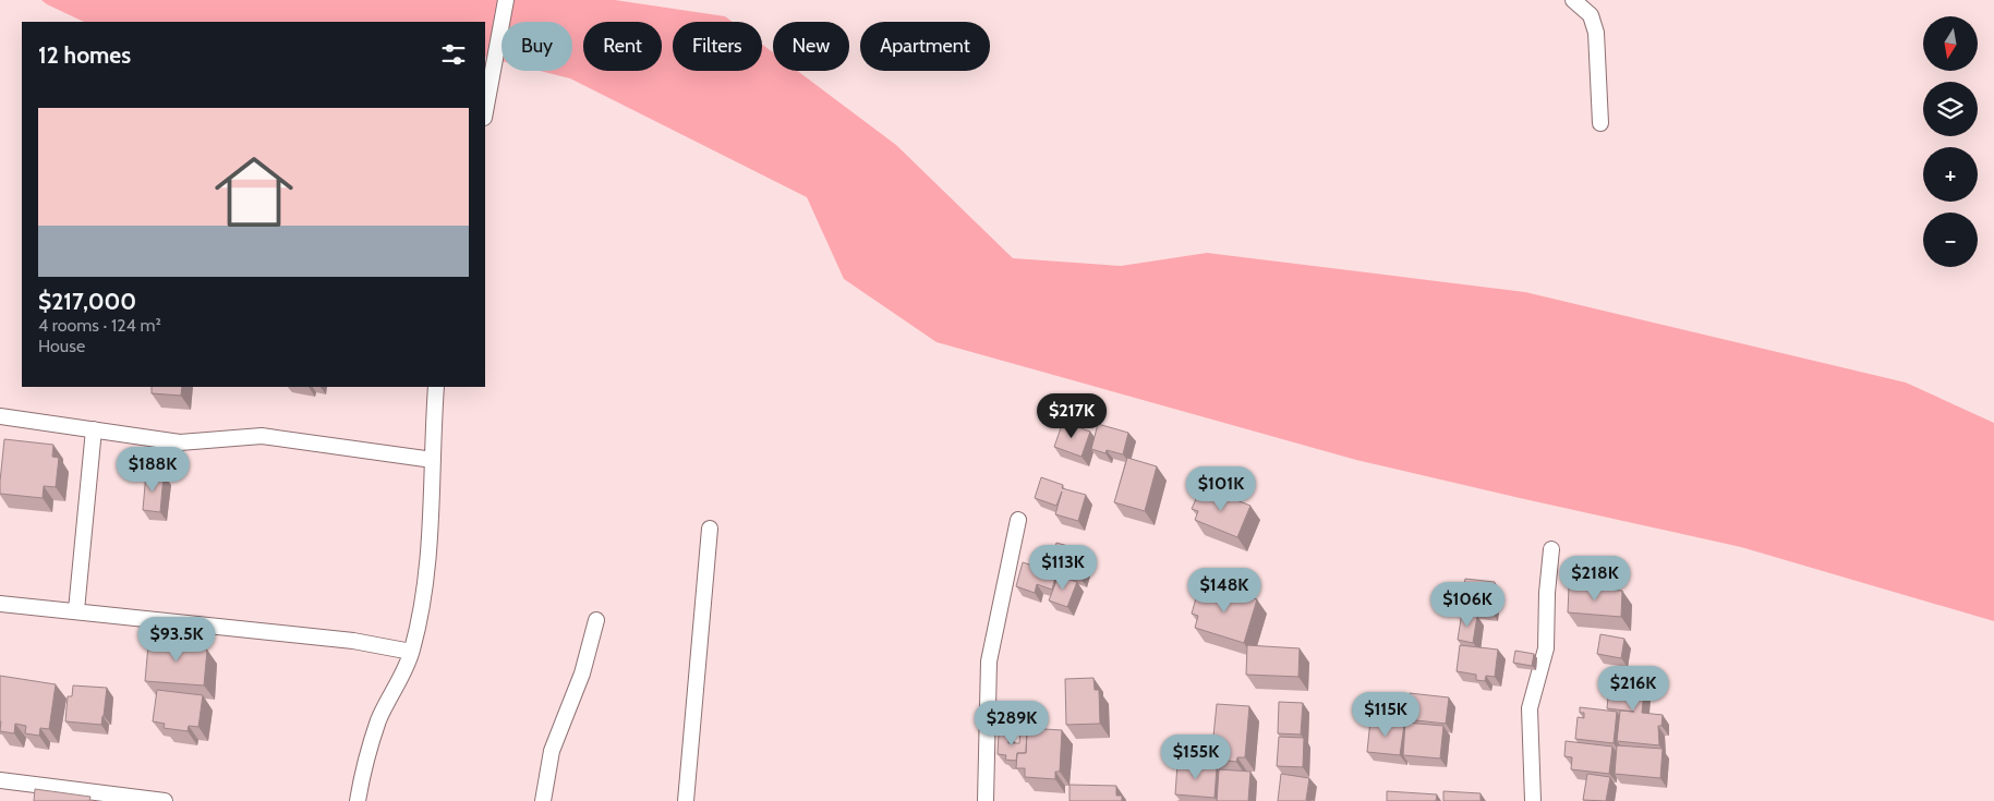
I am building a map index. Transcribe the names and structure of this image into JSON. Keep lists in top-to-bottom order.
{
  "north": "bottom",
  "page": {
    "map_buttons": ["+", "−"],
    "chip": [
      "Buy",
      "Rent",
      "Filters",
      "New",
      "Apartment"
    ],
    "heading": "12 homes",
    "list": [
      {
        "name": "$217,000",
        "note": "4 rooms · 124 m² · House"
      }
    ],
    "price": [
      "$217K",
      "$188K",
      "$101K",
      "$113K",
      "$218K",
      "$148K",
      "$106K",
      "$93.5K",
      "$216K",
      "$115K",
      "$289K",
      "$155K"
    ]
  }
}
